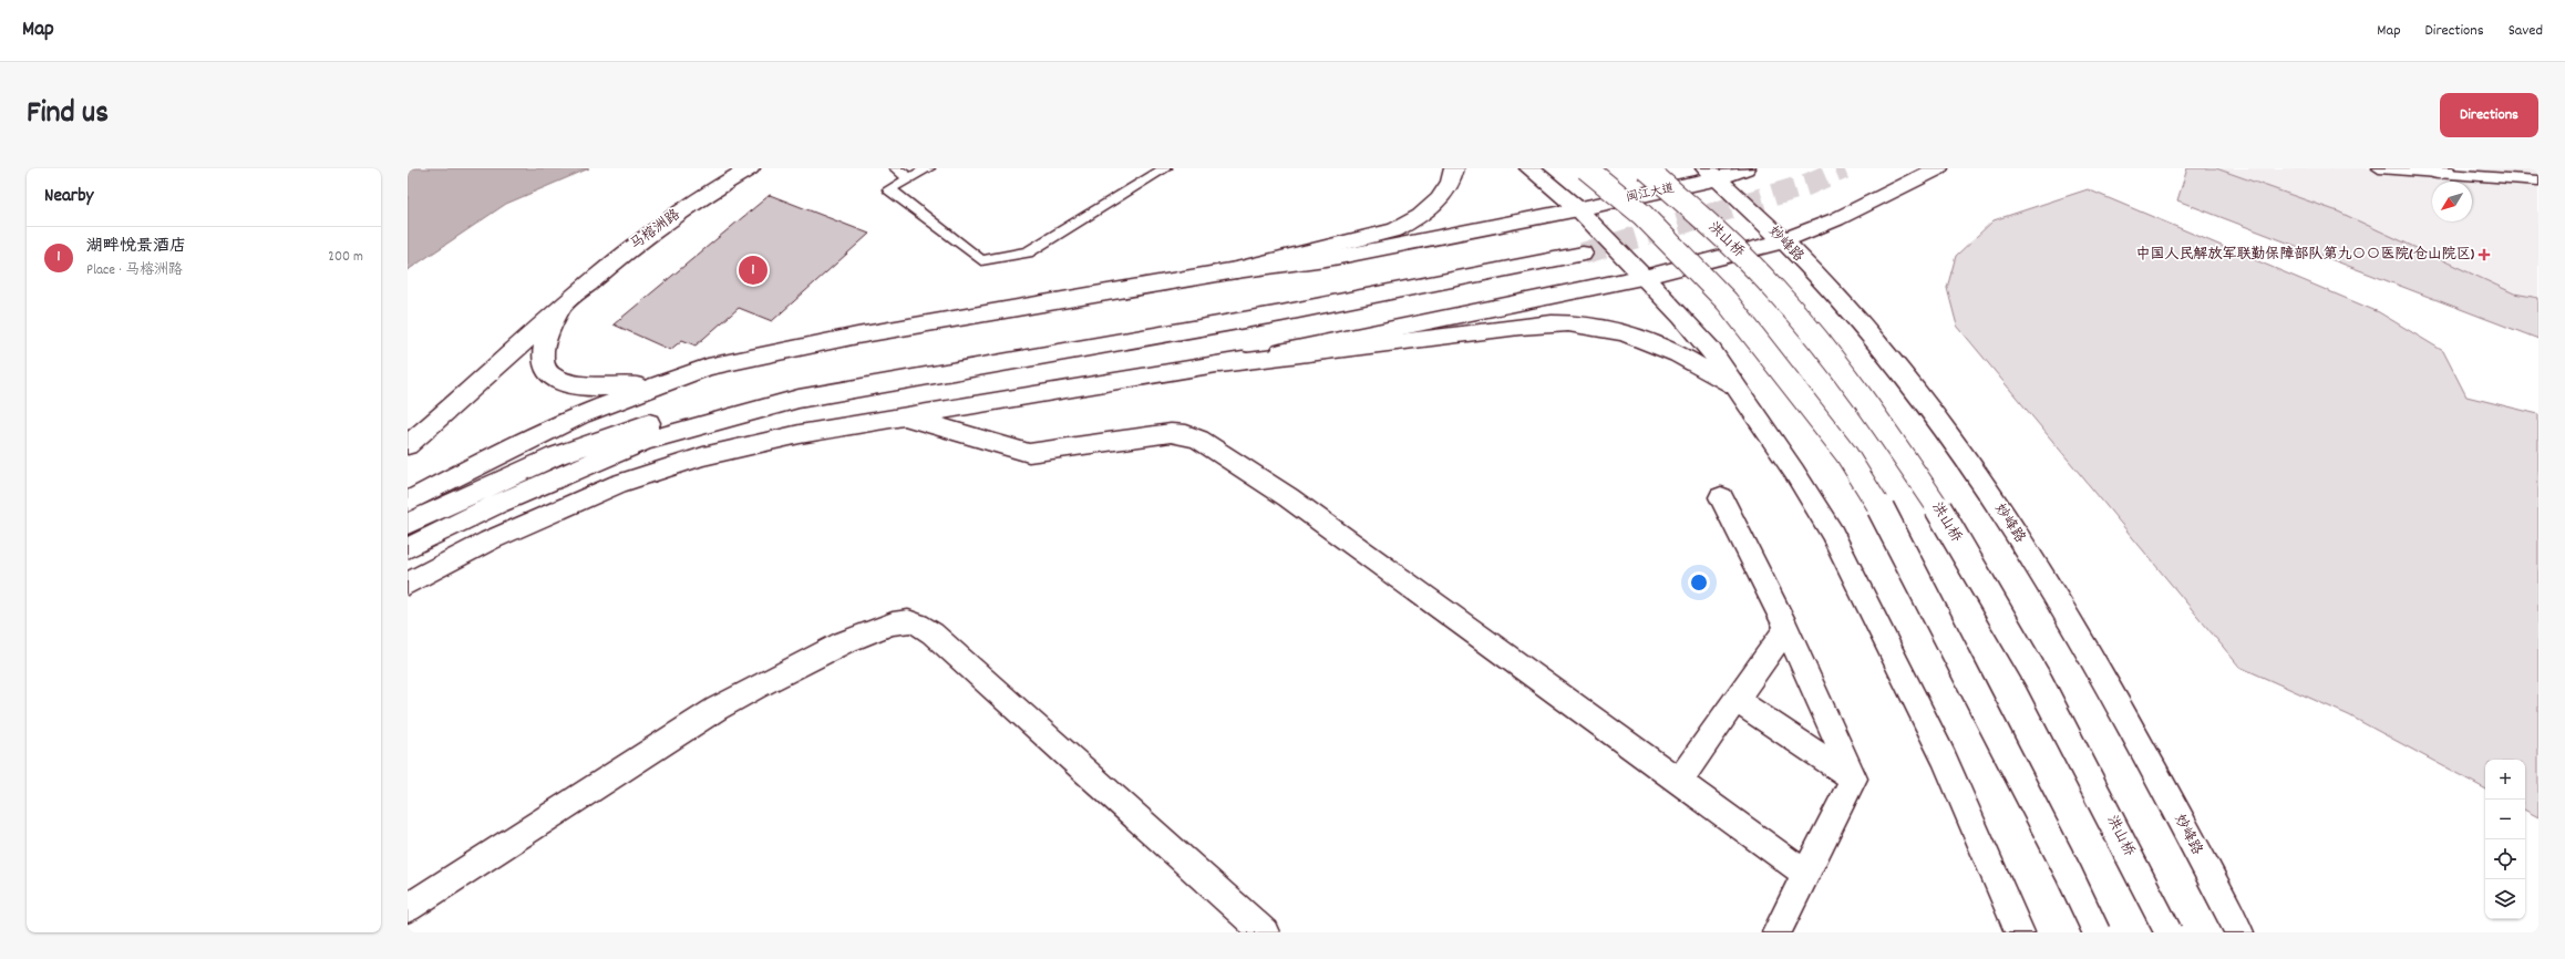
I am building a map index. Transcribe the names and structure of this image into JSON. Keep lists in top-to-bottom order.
{
  "streets": {
    "main road": [
      "闽江大道",
      "马榕洲路",
      "洪山桥",
      "妙峰路"
    ]
  },
  "crossings": [
    ["闽江大道", "妙峰路"]
  ],
  "places": {
    "health": ["中国人民解放军联勤保障部队第九〇〇医院(仓山院区)"]
  },
  "north": "bottom left",
  "page": {
    "header": "Map",
    "nav": ["Map", "Directions", "Saved"],
    "title": "Find us",
    "buttons": "Directions",
    "heading": "Nearby",
    "list": [
      {
        "mark": "1",
        "name": "湖畔悦景酒店",
        "note": "Place · 马榕洲路",
        "value": "200 m"
      }
    ],
    "pins": "1",
    "map_buttons": ["+", "−"]
  }
}
